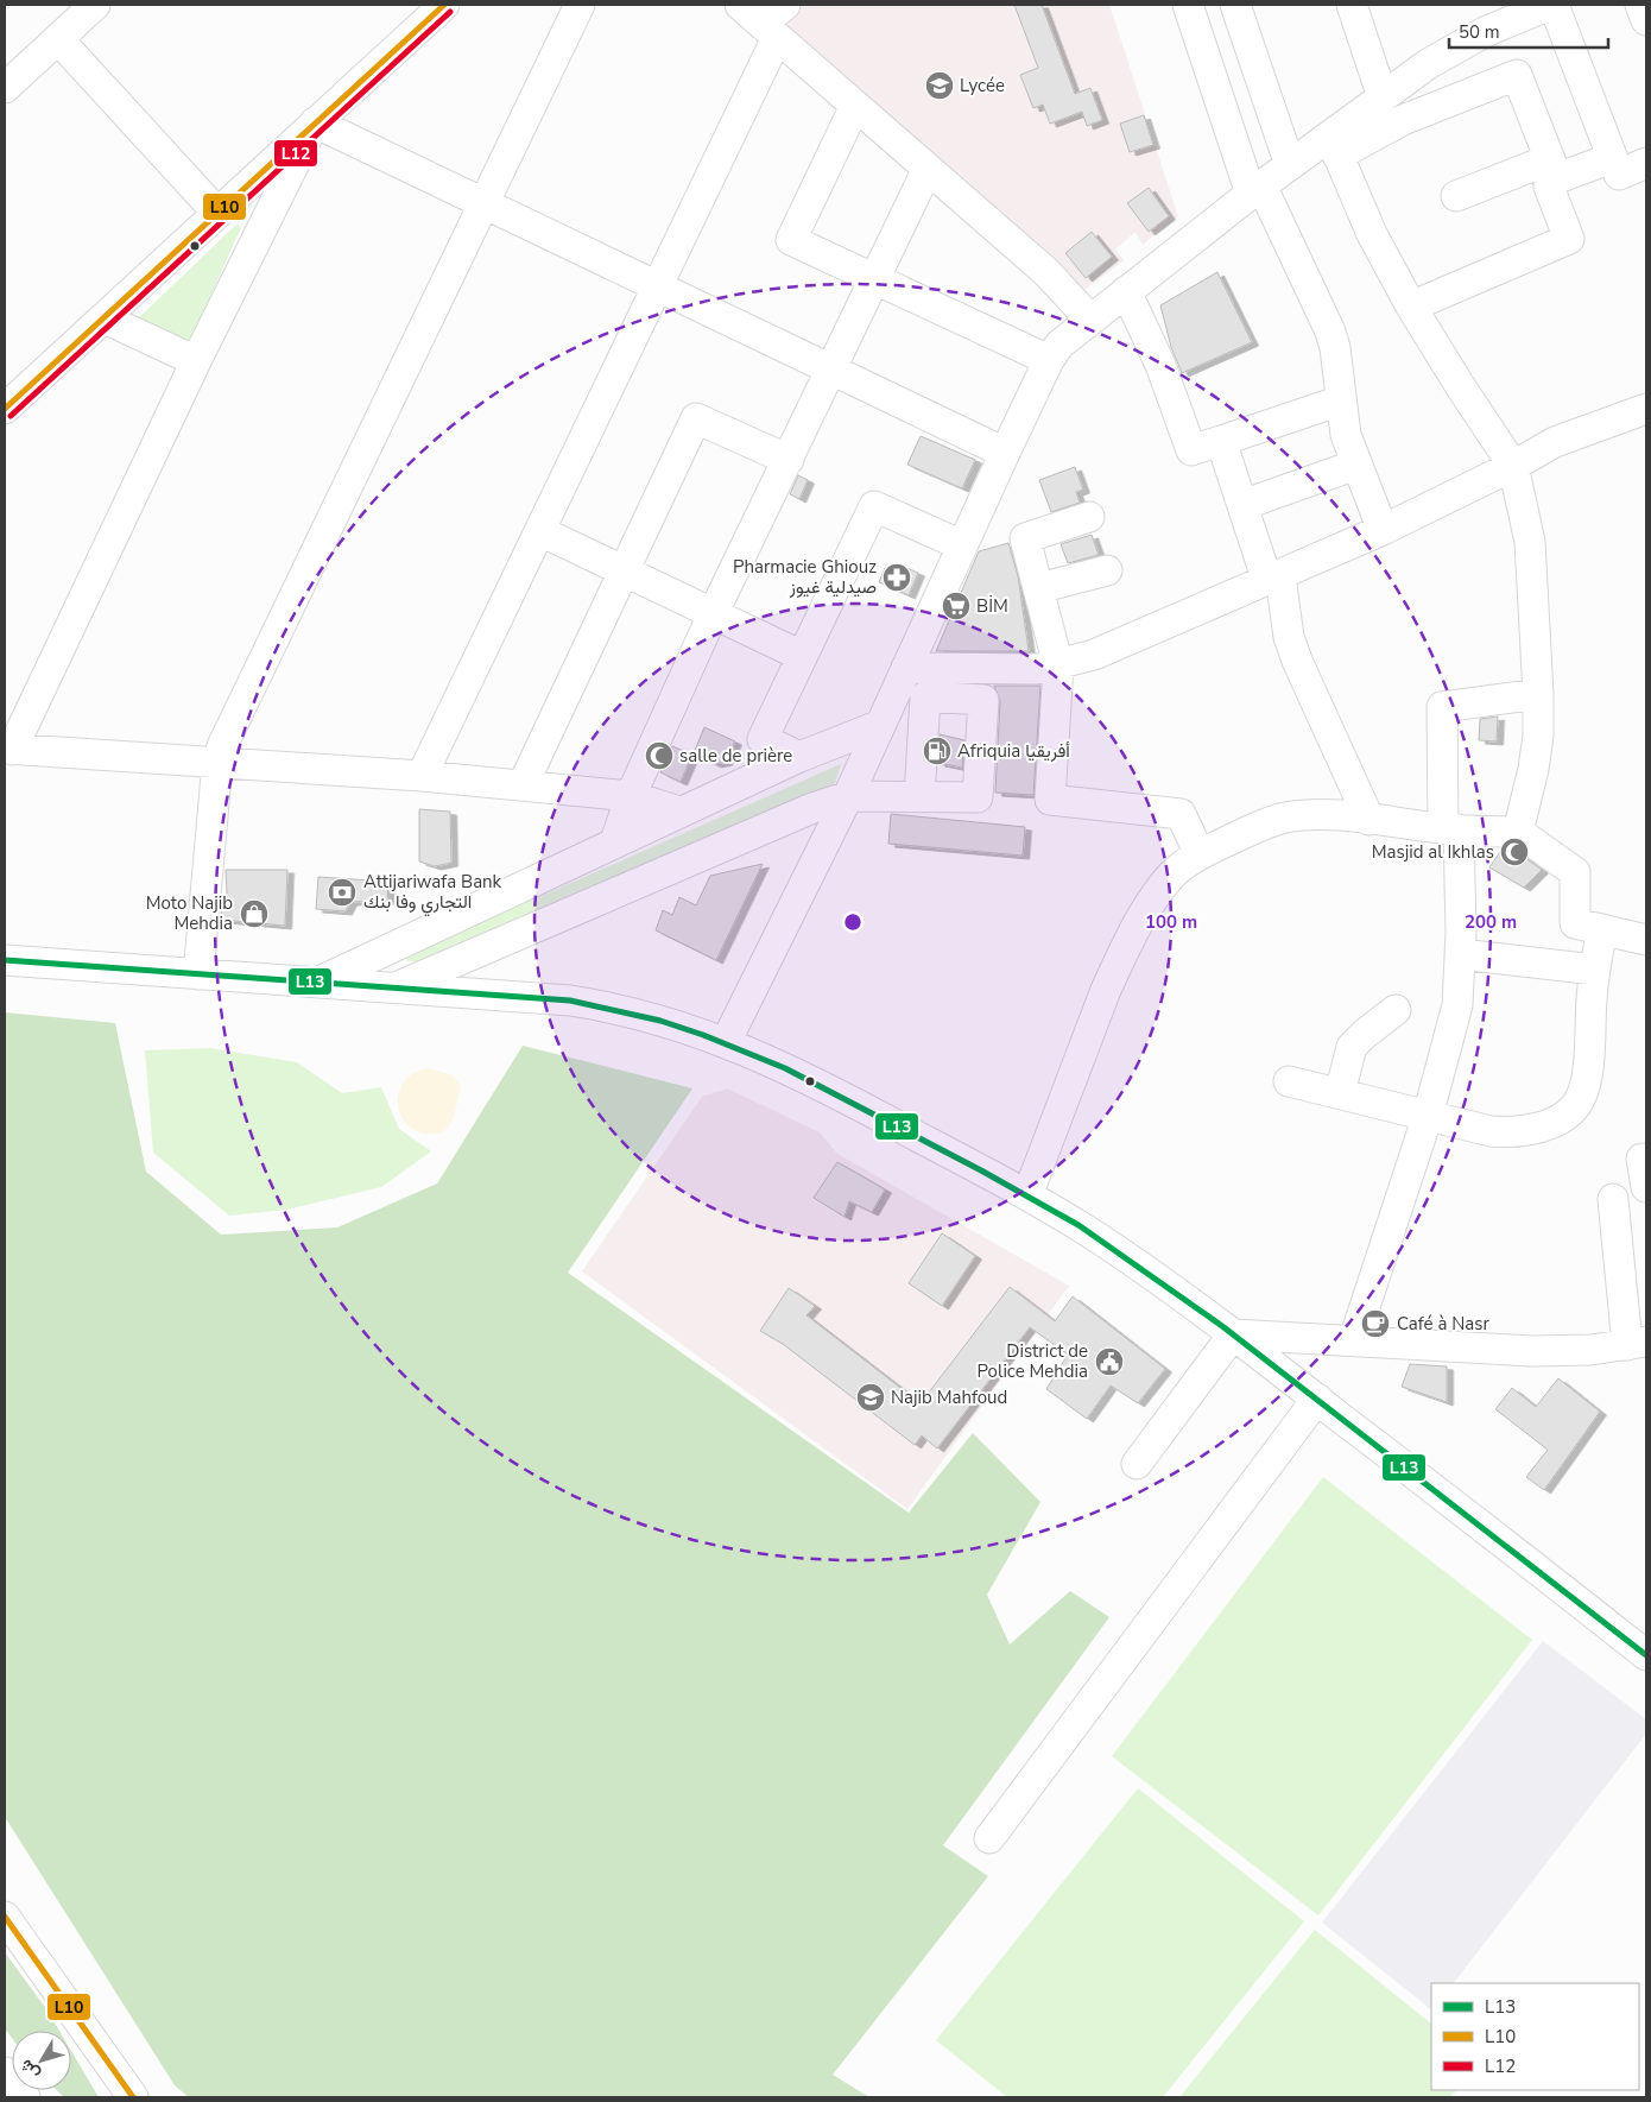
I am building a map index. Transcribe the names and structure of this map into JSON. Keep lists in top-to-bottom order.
{
  "places": {
    "school or university": ["Lycée", "Najib Mahfoud"],
    "pharmacy": ["Pharmacie Ghiouz صيدلية غيوز"],
    "supermarket": ["BİM"],
    "fuel station": ["Afriquia أفريقيا"],
    "mosque": ["salle de prière", "Masjid al Ikhlas"],
    "bank": ["Attijariwafa Bank التجاري وفا بنك"],
    "shop": ["Moto Najib Mehdia"],
    "cafe": ["Café à Nasr"],
    "public building": ["District de Police Mehdia"]
  },
  "lines": ["transit line L10", "transit line L12", "transit line L13"],
  "legend": ["L13", "L10", "L12"],
  "scale_bar": "50 m",
  "north": "bottom left",
  "rings": ["100 m", "200 m"]
}
